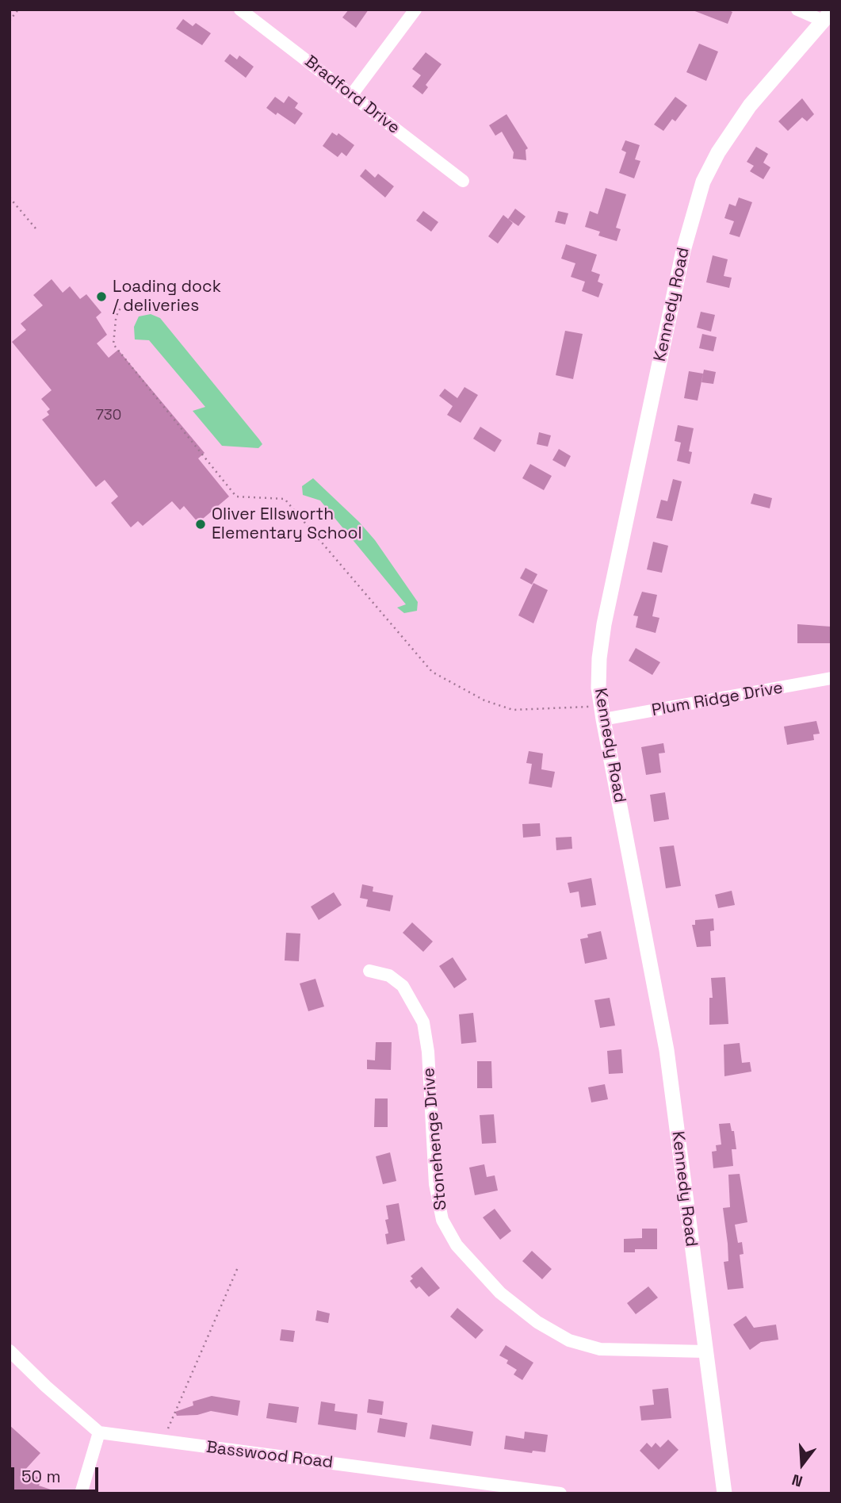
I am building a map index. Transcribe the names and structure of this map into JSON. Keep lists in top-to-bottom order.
{
  "streets": {
    "street": [
      "Bradford Drive",
      "Kennedy Road",
      "Plum Ridge Drive",
      "Stonehenge Drive",
      "Basswood Road"
    ]
  },
  "crossings": [
    ["Kennedy Road", "Plum Ridge Drive"],
    ["Kennedy Road", "Stonehenge Drive"]
  ],
  "places": ["Loading dock / deliveries", "Oliver Ellsworth Elementary School"],
  "house_numbers": ["730"],
  "scale_bar": "50 m",
  "north": "bottom"
}
